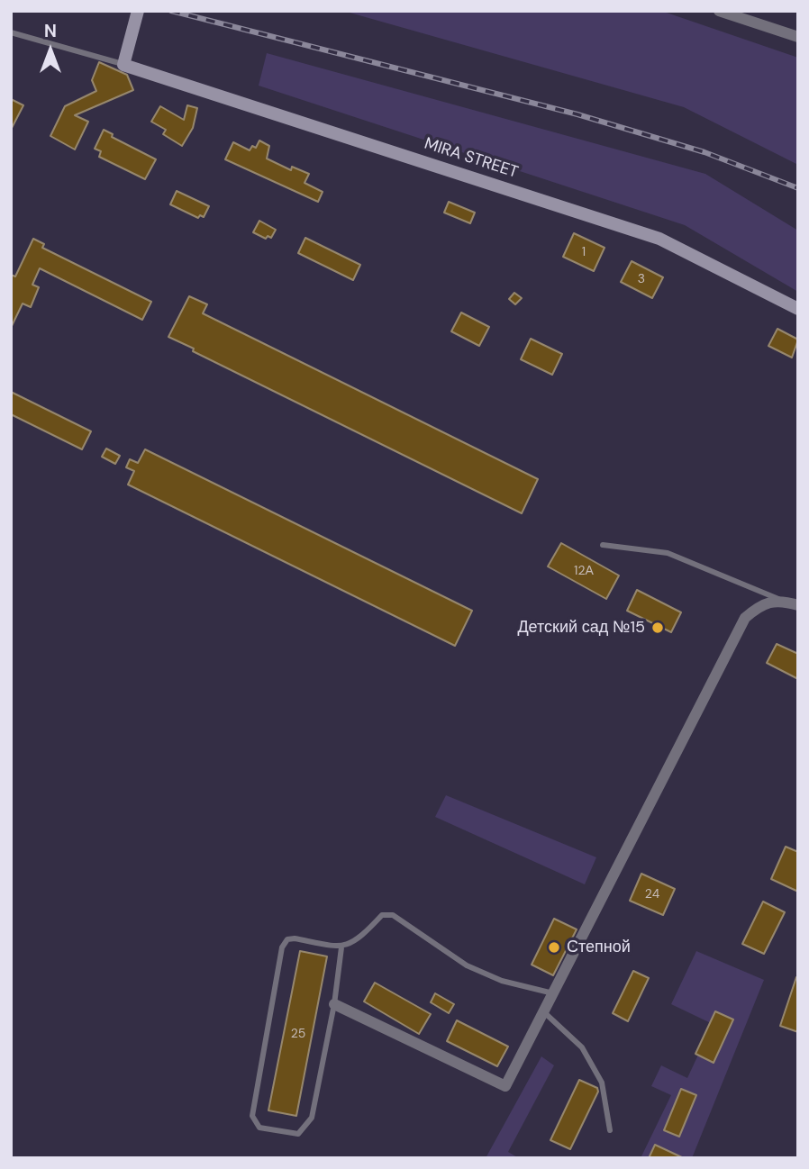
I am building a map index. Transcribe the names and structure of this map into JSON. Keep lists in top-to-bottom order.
{
  "streets": {
    "street": ["MIRA STREET"]
  },
  "places": ["Детский сад №15", "Степной"],
  "house_numbers": [
    "1",
    "3",
    "12А",
    "24",
    "25"
  ],
  "north": "top"
}
